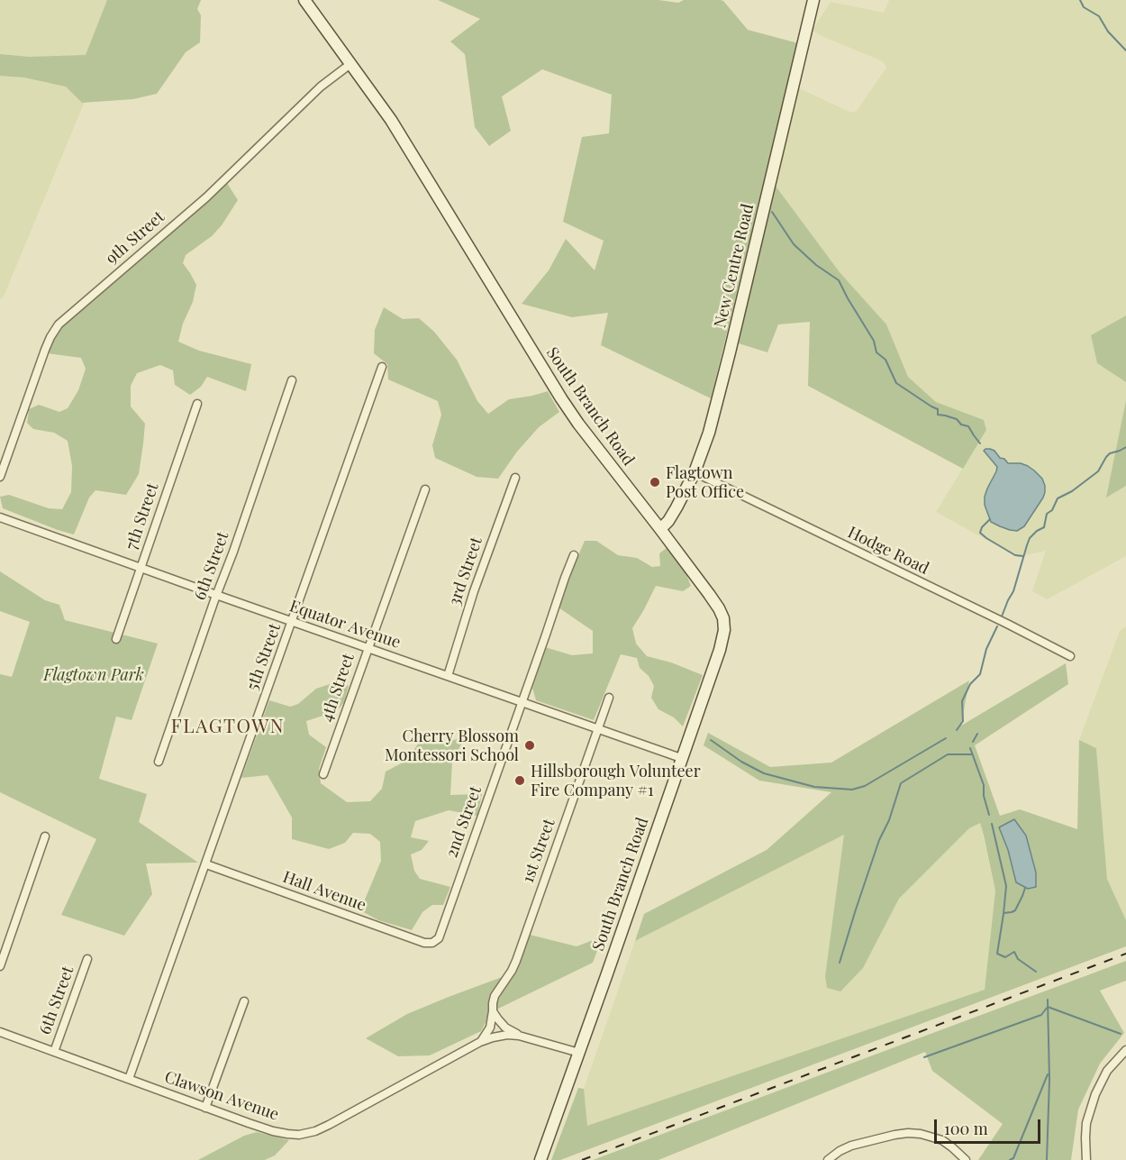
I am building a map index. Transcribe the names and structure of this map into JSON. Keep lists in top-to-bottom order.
{
  "streets": {
    "street": [
      "9th Street",
      "New Centre Road",
      "South Branch Road",
      "7th Street",
      "Hodge Road",
      "6th Street",
      "3rd Street",
      "Equator Avenue",
      "5th Street",
      "4th Street",
      "2nd Street",
      "1st Street",
      "Hall Avenue",
      "Clawson Avenue"
    ]
  },
  "crossings": [
    ["9th Street", "South Branch Road"],
    ["New Centre Road", "South Branch Road"],
    ["New Centre Road", "Hodge Road"],
    ["South Branch Road", "Equator Avenue"],
    ["South Branch Road", "Clawson Avenue"],
    ["7th Street", "Equator Avenue"],
    ["6th Street", "Equator Avenue"],
    ["6th Street", "Clawson Avenue"],
    ["3rd Street", "Equator Avenue"],
    ["Equator Avenue", "5th Street"],
    ["Equator Avenue", "4th Street"],
    ["Equator Avenue", "2nd Street"],
    ["Equator Avenue", "1st Street"],
    ["5th Street", "Hall Avenue"],
    ["5th Street", "Clawson Avenue"],
    ["2nd Street", "Hall Avenue"],
    ["1st Street", "Clawson Avenue"]
  ],
  "districts": ["FLAGTOWN"],
  "parks": ["Flagtown Park"],
  "places": ["Flagtown Post Office", "Cherry Blossom Montessori School", "Hillsborough Volunteer Fire Company #1"],
  "scale_bar": "100 m"
}
